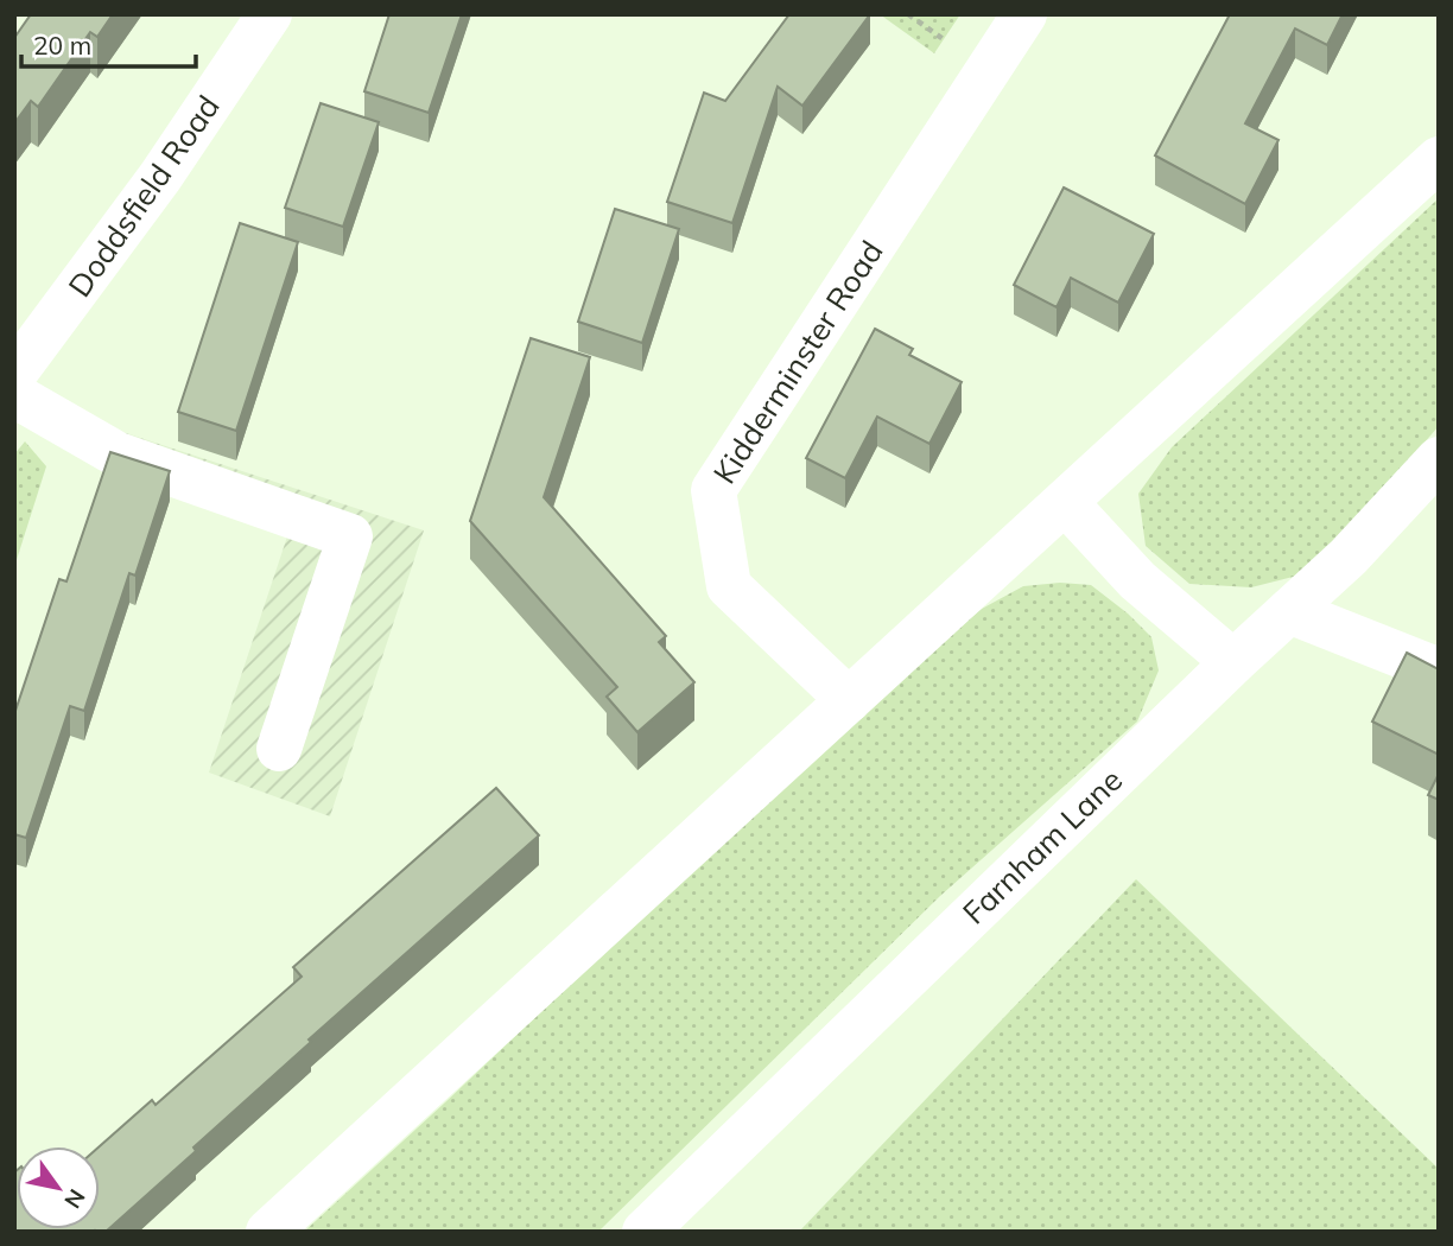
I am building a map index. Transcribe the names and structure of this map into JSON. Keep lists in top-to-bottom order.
{
  "streets": {
    "street": ["Doddsfield Road", "Kidderminster Road", "Farnham Lane"]
  },
  "scale_bar": "20 m",
  "north": "bottom right"
}
